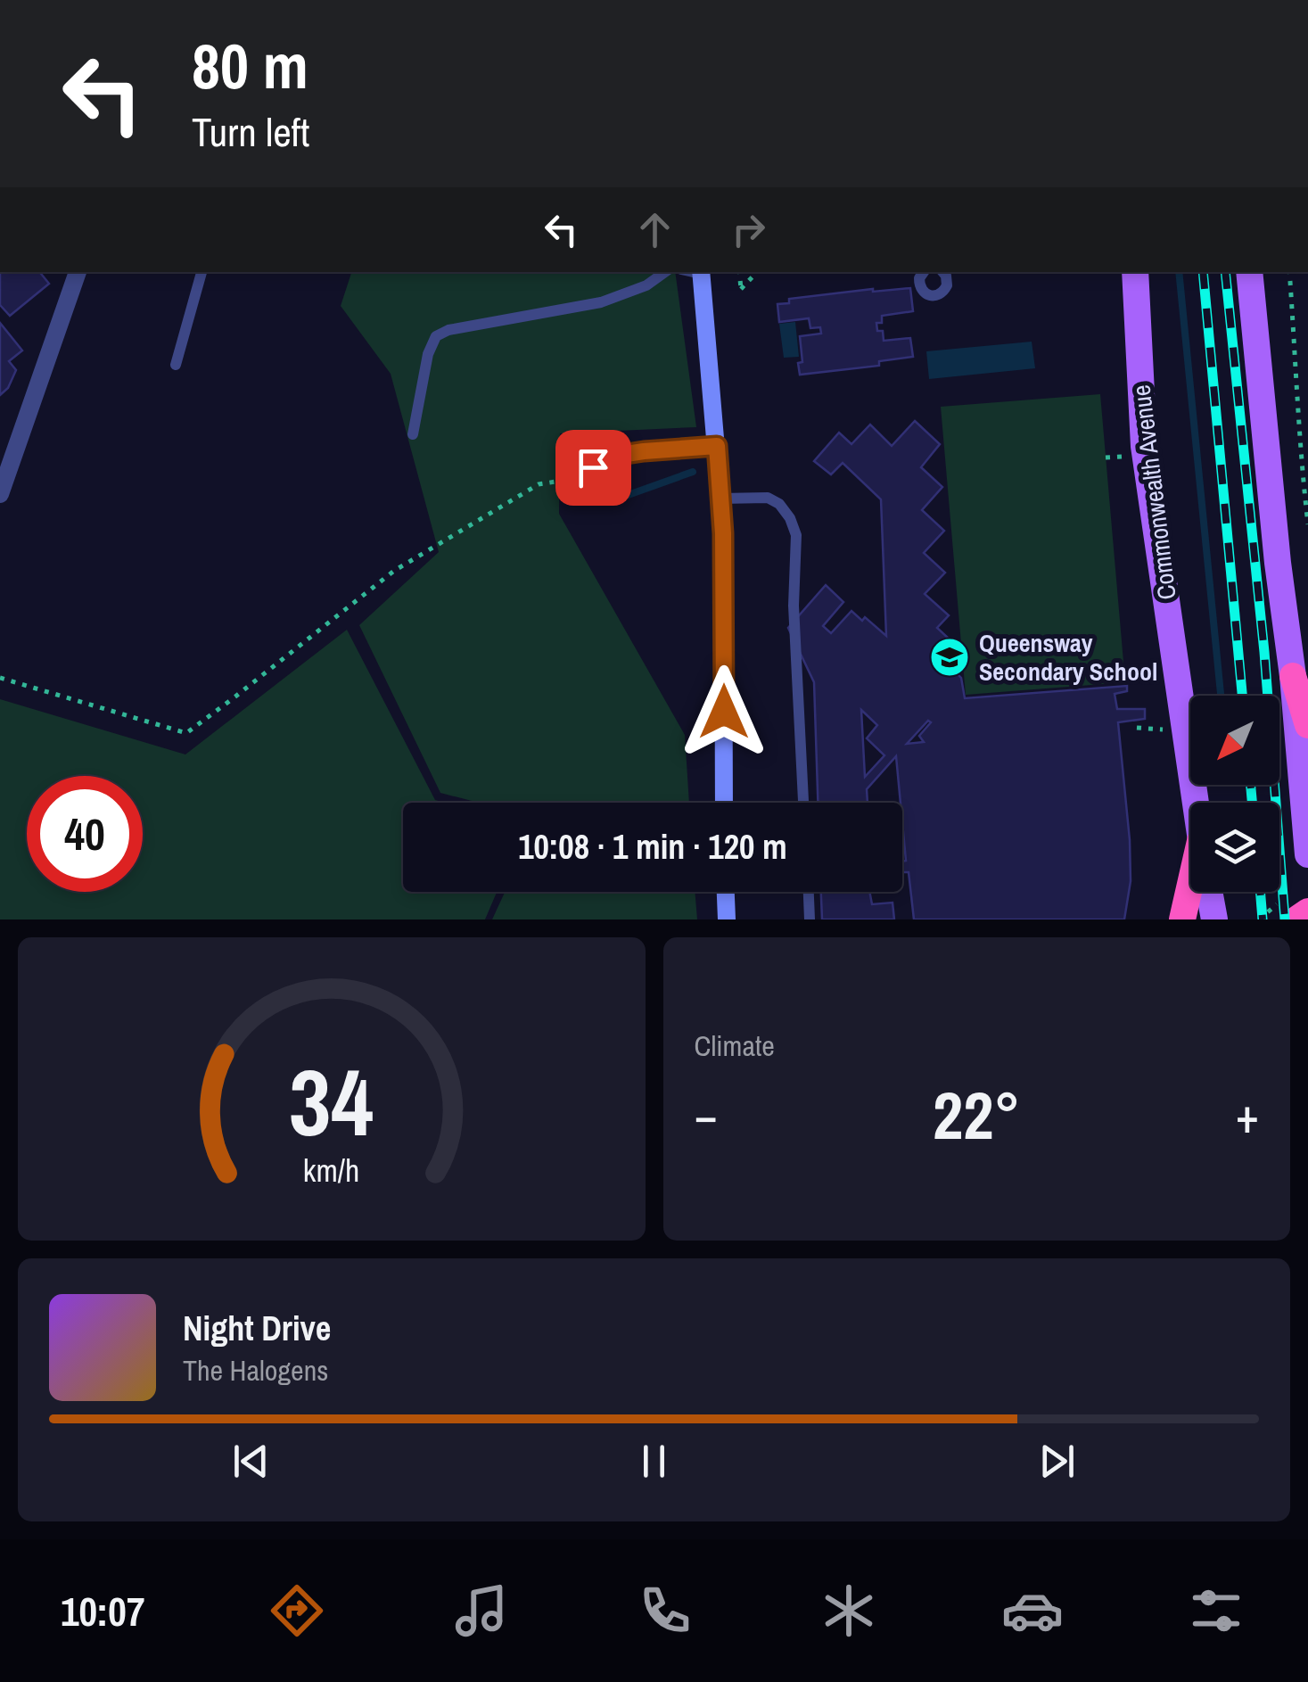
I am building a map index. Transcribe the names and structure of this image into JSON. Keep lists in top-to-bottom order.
{
  "streets": {
    "main road": ["Commonwealth Avenue"]
  },
  "places": {
    "school or university": ["Queensway Secondary School"]
  },
  "north": "bottom left",
  "page": {
    "turn": ["80 m", "Turn left"],
    "limit": "40",
    "trip": "10:08 · 1 min · 120 m",
    "tile": "Climate",
    "heat": ["−", "22°", "+"],
    "song": ["Night Drive", "The Halogens"],
    "tabs": "10:07",
    "gauge": ["34", "km/h"]
  }
}
